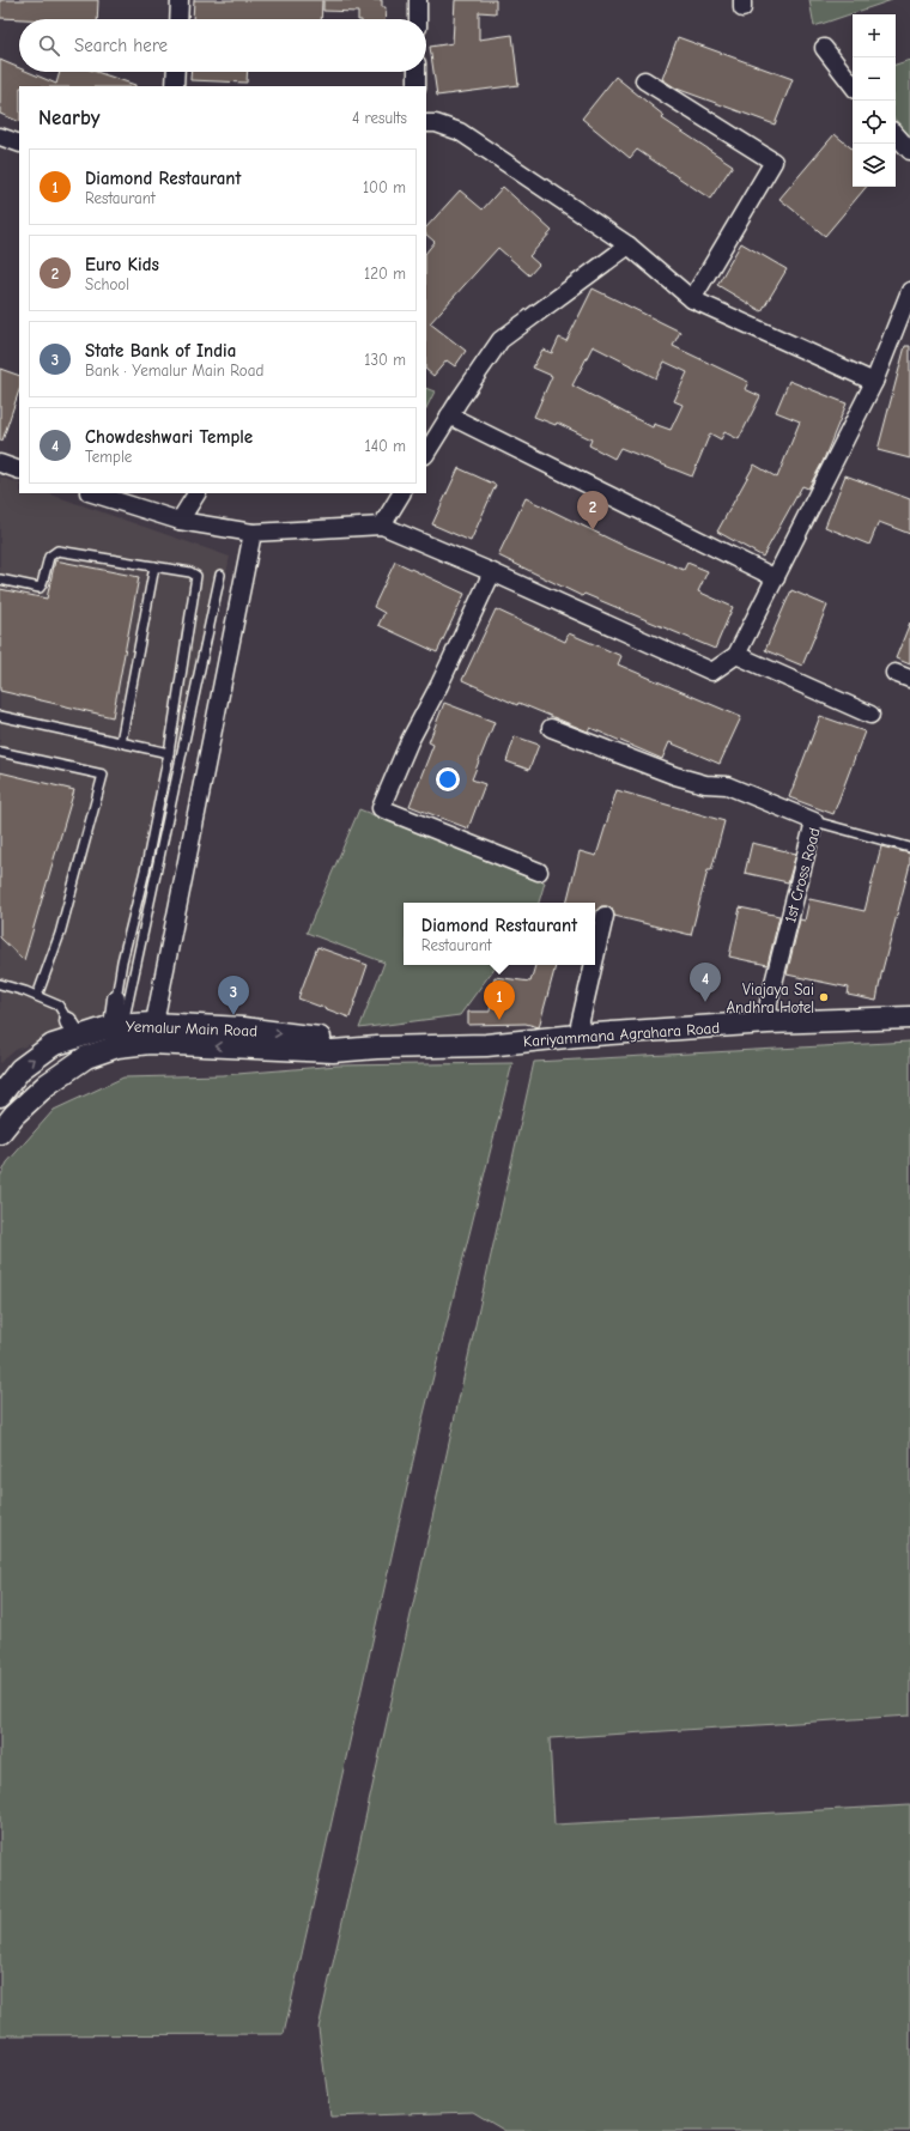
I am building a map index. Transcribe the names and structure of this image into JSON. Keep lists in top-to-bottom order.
{
  "streets": {
    "street": ["1st Cross Road", "Yemalur Main Road", "Kariyammana Agrahara Road"]
  },
  "crossings": [
    ["1st Cross Road", "Kariyammana Agrahara Road"],
    ["Yemalur Main Road", "Kariyammana Agrahara Road"]
  ],
  "one_way": ["Yemalur Main Road"],
  "places": ["Viajaya Sai Andhra Hotel"],
  "page": {
    "map_buttons": ["+", "−"],
    "search": "Search here",
    "heading": ["Nearby", "4 results"],
    "list": [
      {
        "mark": "1",
        "name": "Diamond Restaurant",
        "note": "Restaurant",
        "value": "100 m"
      },
      {
        "mark": "2",
        "name": "Euro Kids",
        "note": "School",
        "value": "120 m"
      },
      {
        "mark": "3",
        "name": "State Bank of India",
        "note": "Bank · Yemalur Main Road",
        "value": "130 m"
      },
      {
        "mark": "4",
        "name": "Chowdeshwari Temple",
        "note": "Temple",
        "value": "140 m"
      }
    ],
    "pins": [
      "2",
      "4",
      "3",
      "1"
    ],
    "popup": ["Diamond Restaurant", "Restaurant"]
  }
}
